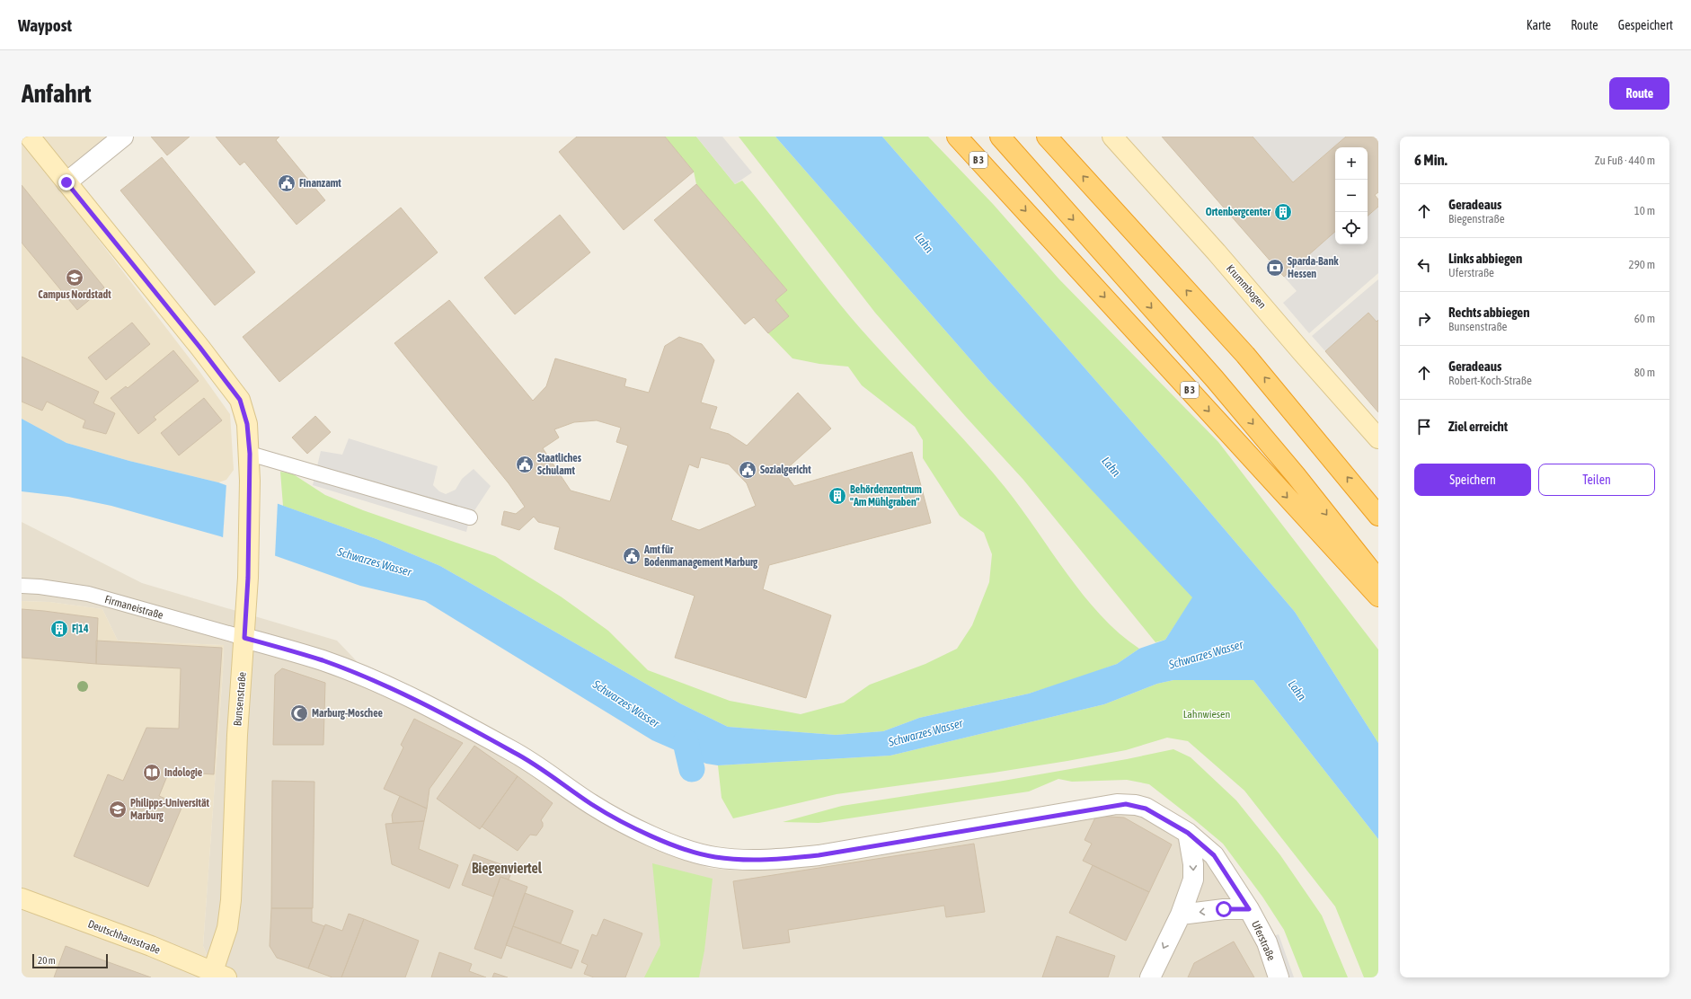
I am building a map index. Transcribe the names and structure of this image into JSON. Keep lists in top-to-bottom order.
{
  "streets": {
    "highway": ["B 3"],
    "main road": ["Krummbogen", "Bunsenstraße", "Deutschhausstraße"],
    "street": ["Uferstraße"],
    "lane": ["Firmaneistraße"]
  },
  "crossings": [
    ["Firmaneistraße", "Bunsenstraße"],
    ["Firmaneistraße", "Uferstraße"],
    ["Bunsenstraße", "Deutschhausstraße"],
    ["Bunsenstraße", "Uferstraße"]
  ],
  "districts": ["Biegenviertel"],
  "water": ["Lahn", "Schwarzes Wasser"],
  "parks": ["Lahnwiesen"],
  "places": {
    "public building": [
      "Finanzamt",
      "Staatliches Schulamt",
      "Sozialgericht",
      "Amt für Bodenmanagement Marburg"
    ],
    "building": ["Ortenbergcenter", "Behördenzentrum \"Am Mühlgraben\"", "F|14"],
    "bank": ["Sparda-Bank Hessen"],
    "school or university": ["Campus Nordstadt", "Philipps-Universität Marburg"],
    "mosque": ["Marburg-Moschee"],
    "library": ["Indologie"]
  },
  "scale_bar": "20 m",
  "page": {
    "header": "Waypost",
    "nav": ["Karte", "Route", "Gespeichert"],
    "buttons": [
      "Route",
      ["Speichern", "Teilen"]
    ],
    "title": "Anfahrt",
    "heading": ["6 Min.", "Zu Fuß · 440 m"],
    "map_buttons": ["+", "−"],
    "list": [
      ["Geradeaus", "Biegenstraße", "10 m"],
      ["Links abbiegen", "Uferstraße", "290 m"],
      ["Rechts abbiegen", "Bunsenstraße", "60 m"],
      ["Geradeaus", "Robert-Koch-Straße", "80 m"],
      "Ziel erreicht"
    ],
    "scale": "20 m"
  }
}
